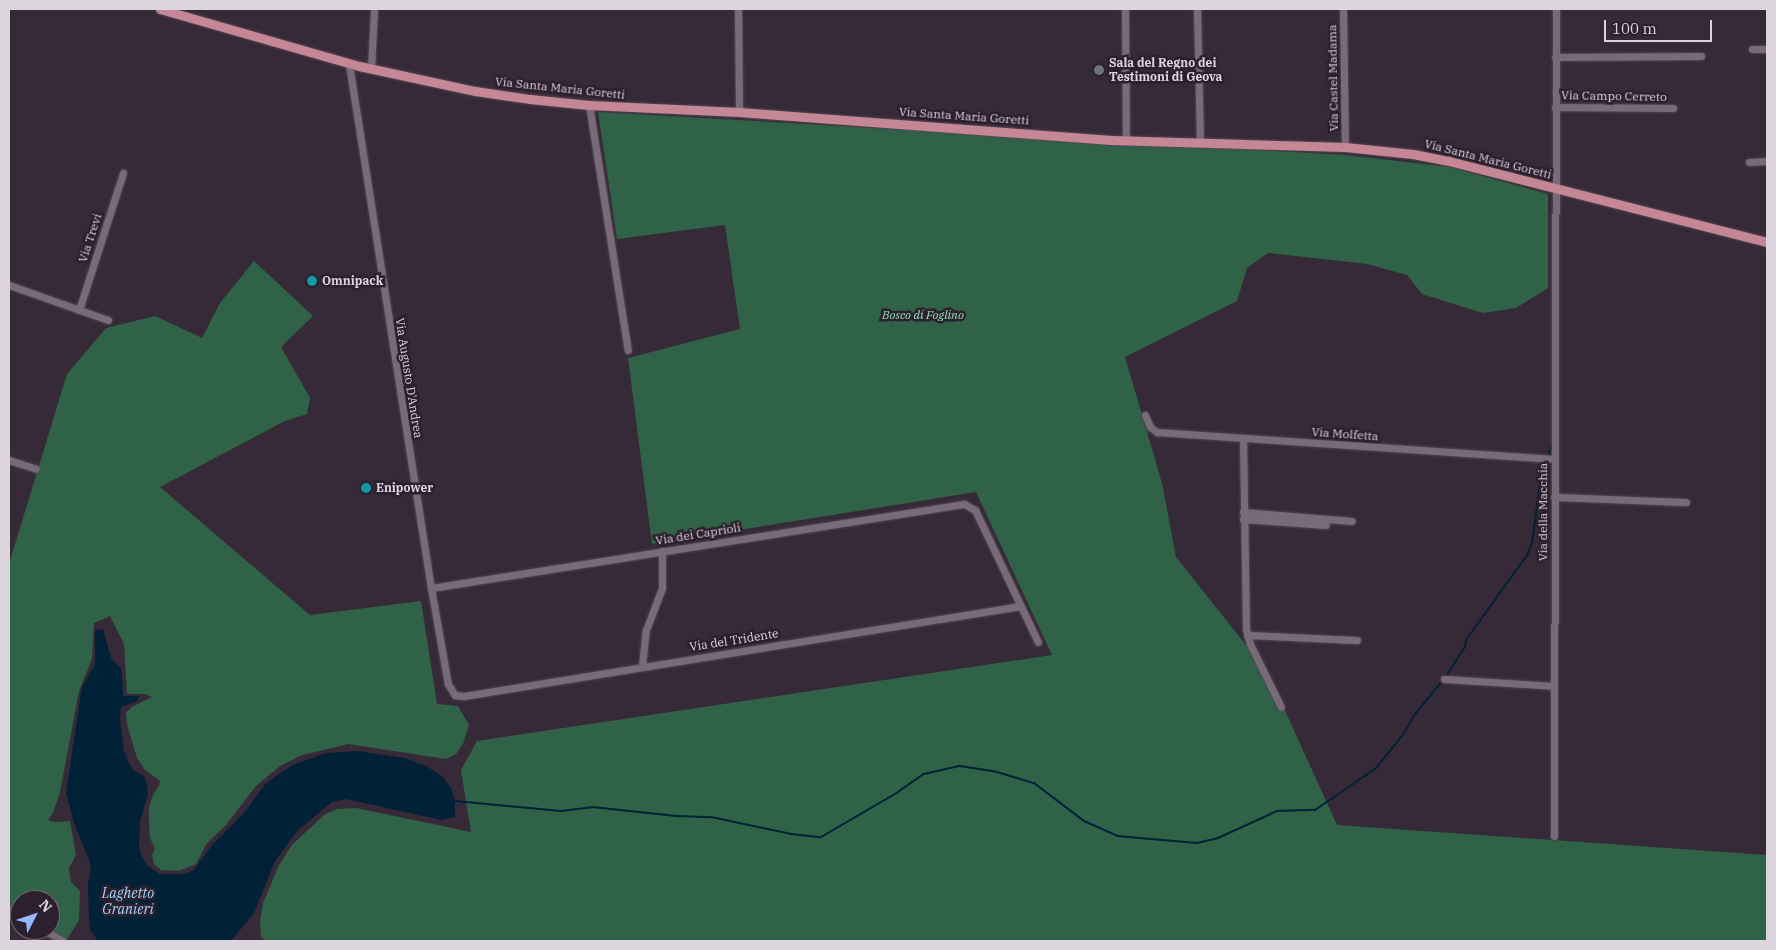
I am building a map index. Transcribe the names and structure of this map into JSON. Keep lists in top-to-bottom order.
{
  "streets": {
    "main road": ["Via Santa Maria Goretti"],
    "street": [
      "Via Castel Madama",
      "Via Campo Cerreto",
      "Via Trevi",
      "Via Augusto D'Andrea",
      "Via Molfetta",
      "Via della Macchia",
      "Via dei Caprioli",
      "Via del Tridente"
    ]
  },
  "crossings": [
    ["Via Castel Madama", "Via Santa Maria Goretti"],
    ["Via Santa Maria Goretti", "Via Campo Cerreto"],
    ["Via Santa Maria Goretti", "Via Augusto D'Andrea"],
    ["Via Santa Maria Goretti", "Via della Macchia"],
    ["Via Campo Cerreto", "Via della Macchia"],
    ["Via Augusto D'Andrea", "Via dei Caprioli"],
    ["Via Augusto D'Andrea", "Via del Tridente"],
    ["Via Molfetta", "Via della Macchia"],
    ["Via dei Caprioli", "Via del Tridente"]
  ],
  "water": ["Laghetto Granieri"],
  "parks": ["Bosco di Foglino"],
  "places": ["Sala del Regno dei Testimoni di Geova", "Omnipack", "Enipower"],
  "scale_bar": "100 m",
  "north": "top right"
}
